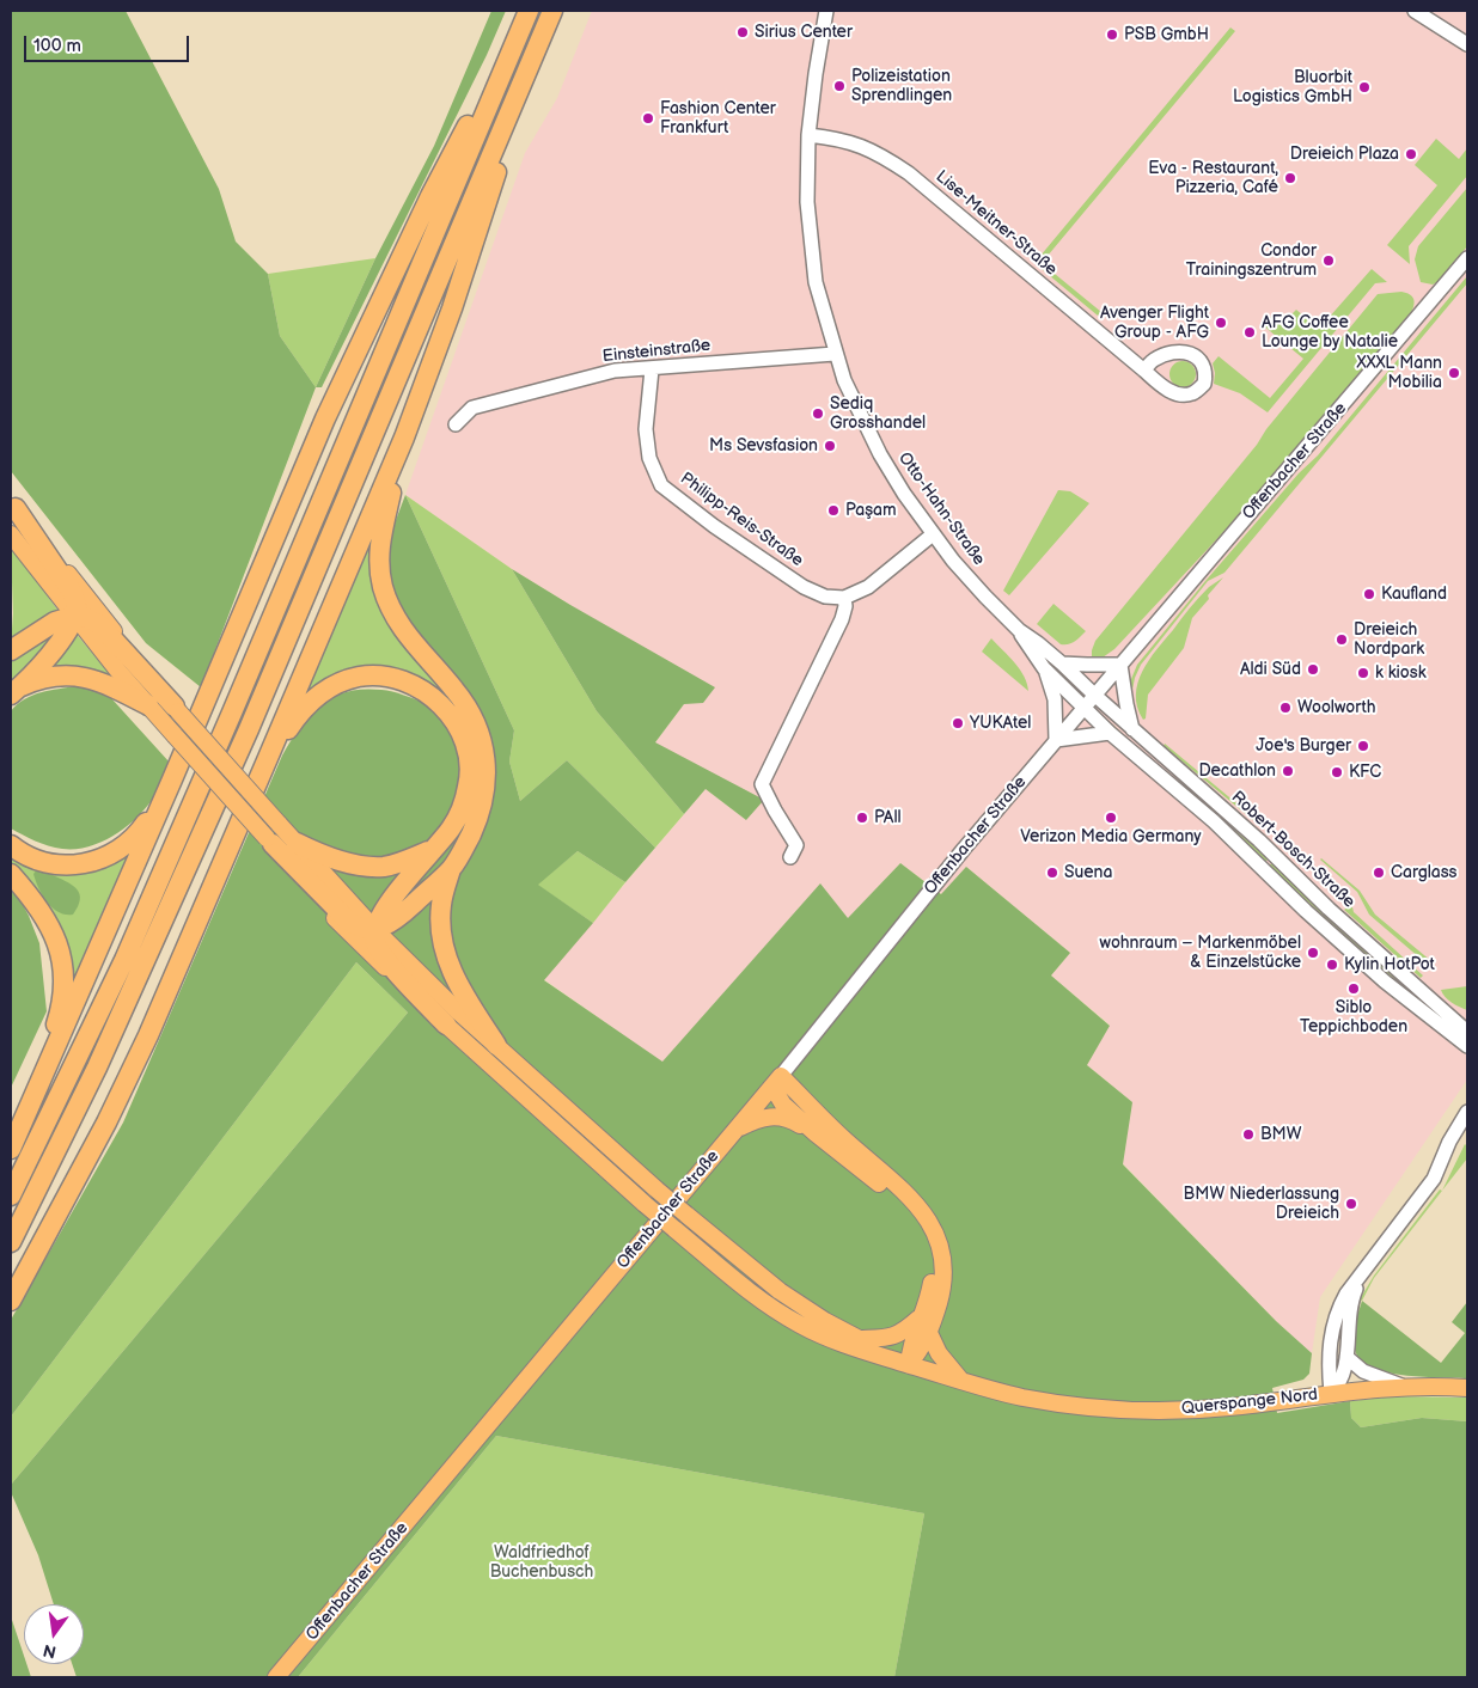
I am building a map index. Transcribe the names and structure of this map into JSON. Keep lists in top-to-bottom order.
{
  "streets": {
    "main road": ["Offenbacher Straße", "Querspange Nord"],
    "street": [
      "Lise-Meitner-Straße",
      "Einsteinstraße",
      "Otto-Hahn-Straße",
      "Philipp-Reis-Straße",
      "Robert-Bosch-Straße"
    ]
  },
  "crossings": [
    ["Lise-Meitner-Straße", "Otto-Hahn-Straße"],
    ["Einsteinstraße", "Otto-Hahn-Straße"],
    ["Einsteinstraße", "Philipp-Reis-Straße"],
    ["Offenbacher Straße", "Otto-Hahn-Straße"],
    ["Offenbacher Straße", "Robert-Bosch-Straße"],
    ["Otto-Hahn-Straße", "Robert-Bosch-Straße"]
  ],
  "parks": ["Waldfriedhof Buchenbusch"],
  "places": [
    "Sirius Center",
    "PSB GmbH",
    "Polizeistation Sprendlingen",
    "Bluorbit Logistics GmbH",
    "Fashion Center Frankfurt",
    "Dreieich Plaza",
    "Eva - Restaurant, Pizzeria, Café",
    "Condor Trainingszentrum",
    "Avenger Flight Group - AFG",
    "AFG Coffee Lounge by Natalie",
    "XXXL Mann Mobilia",
    "Sediq Grosshandel",
    "Ms Sevsfasion",
    "Paşam",
    "Kaufland",
    "Dreieich Nordpark",
    "Aldi Süd",
    "k kiosk",
    "Woolworth",
    "YUKAtel",
    "Joe's Burger",
    "Decathlon",
    "KFC",
    "PAll",
    "Verizon Media Germany",
    "Suena",
    "Carglass",
    "wohnraum – Markenmöbel & Einzelstücke",
    "Kylin HotPot",
    "Siblo Teppichboden",
    "BMW",
    "BMW Niederlassung Dreieich"
  ],
  "scale_bar": "100 m",
  "north": "bottom"
}
